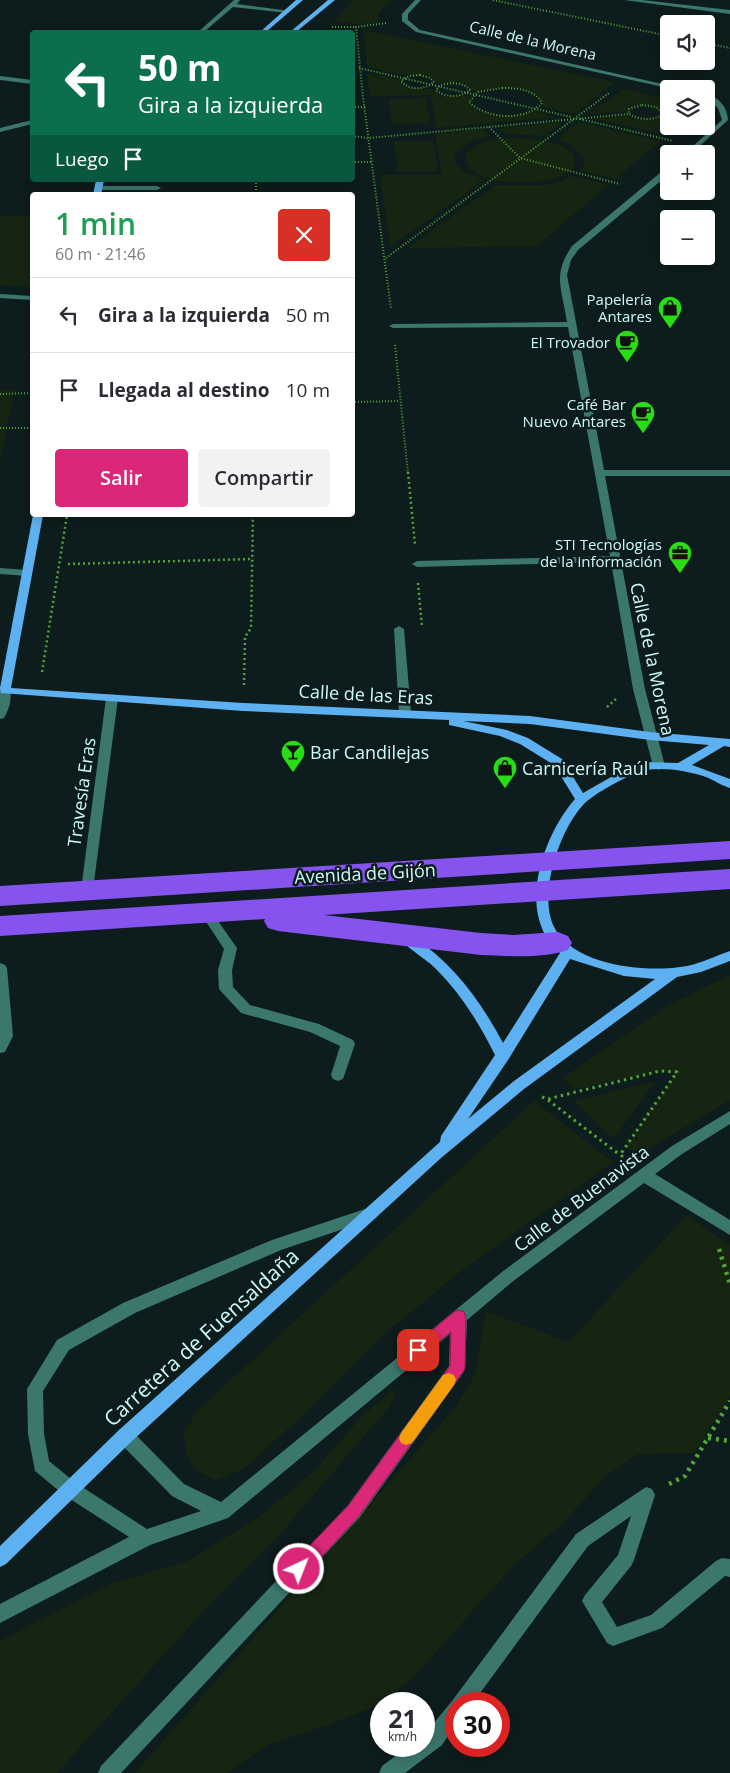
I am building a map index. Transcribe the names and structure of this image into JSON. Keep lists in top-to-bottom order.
{
  "streets": {
    "highway": ["Avenida de Gijón"],
    "main road": ["Calle de las Eras", "Carretera de Fuensaldaña"],
    "street": ["Calle de la Morena", "Travesía Eras", "Calle de Buenavista"]
  },
  "crossings": [
    ["Calle de la Morena", "Calle de las Eras"],
    ["Calle de las Eras", "Travesía Eras"],
    ["Travesía Eras", "Avenida de Gijón"]
  ],
  "places": {
    "shop": ["Papelería Antares", "Carnicería Raúl"],
    "cafe": ["El Trovador", "Café Bar Nuevo Antares"],
    "office": ["STI Tecnologías de la información"],
    "bar": ["Bar Candilejas"]
  },
  "page": {
    "map_buttons": ["+", "−"],
    "turn": ["50 m", "Gira a la izquierda"],
    "then": "Luego",
    "heading": ["1 min", "60 m · 21:46"],
    "list": [
      {
        "name": "Gira a la izquierda",
        "value": "50 m"
      },
      {
        "name": "Llegada al destino",
        "value": "10 m"
      }
    ],
    "buttons": ["Salir", "Compartir"],
    "speed": "21 km/h",
    "limit": "30"
  }
}
